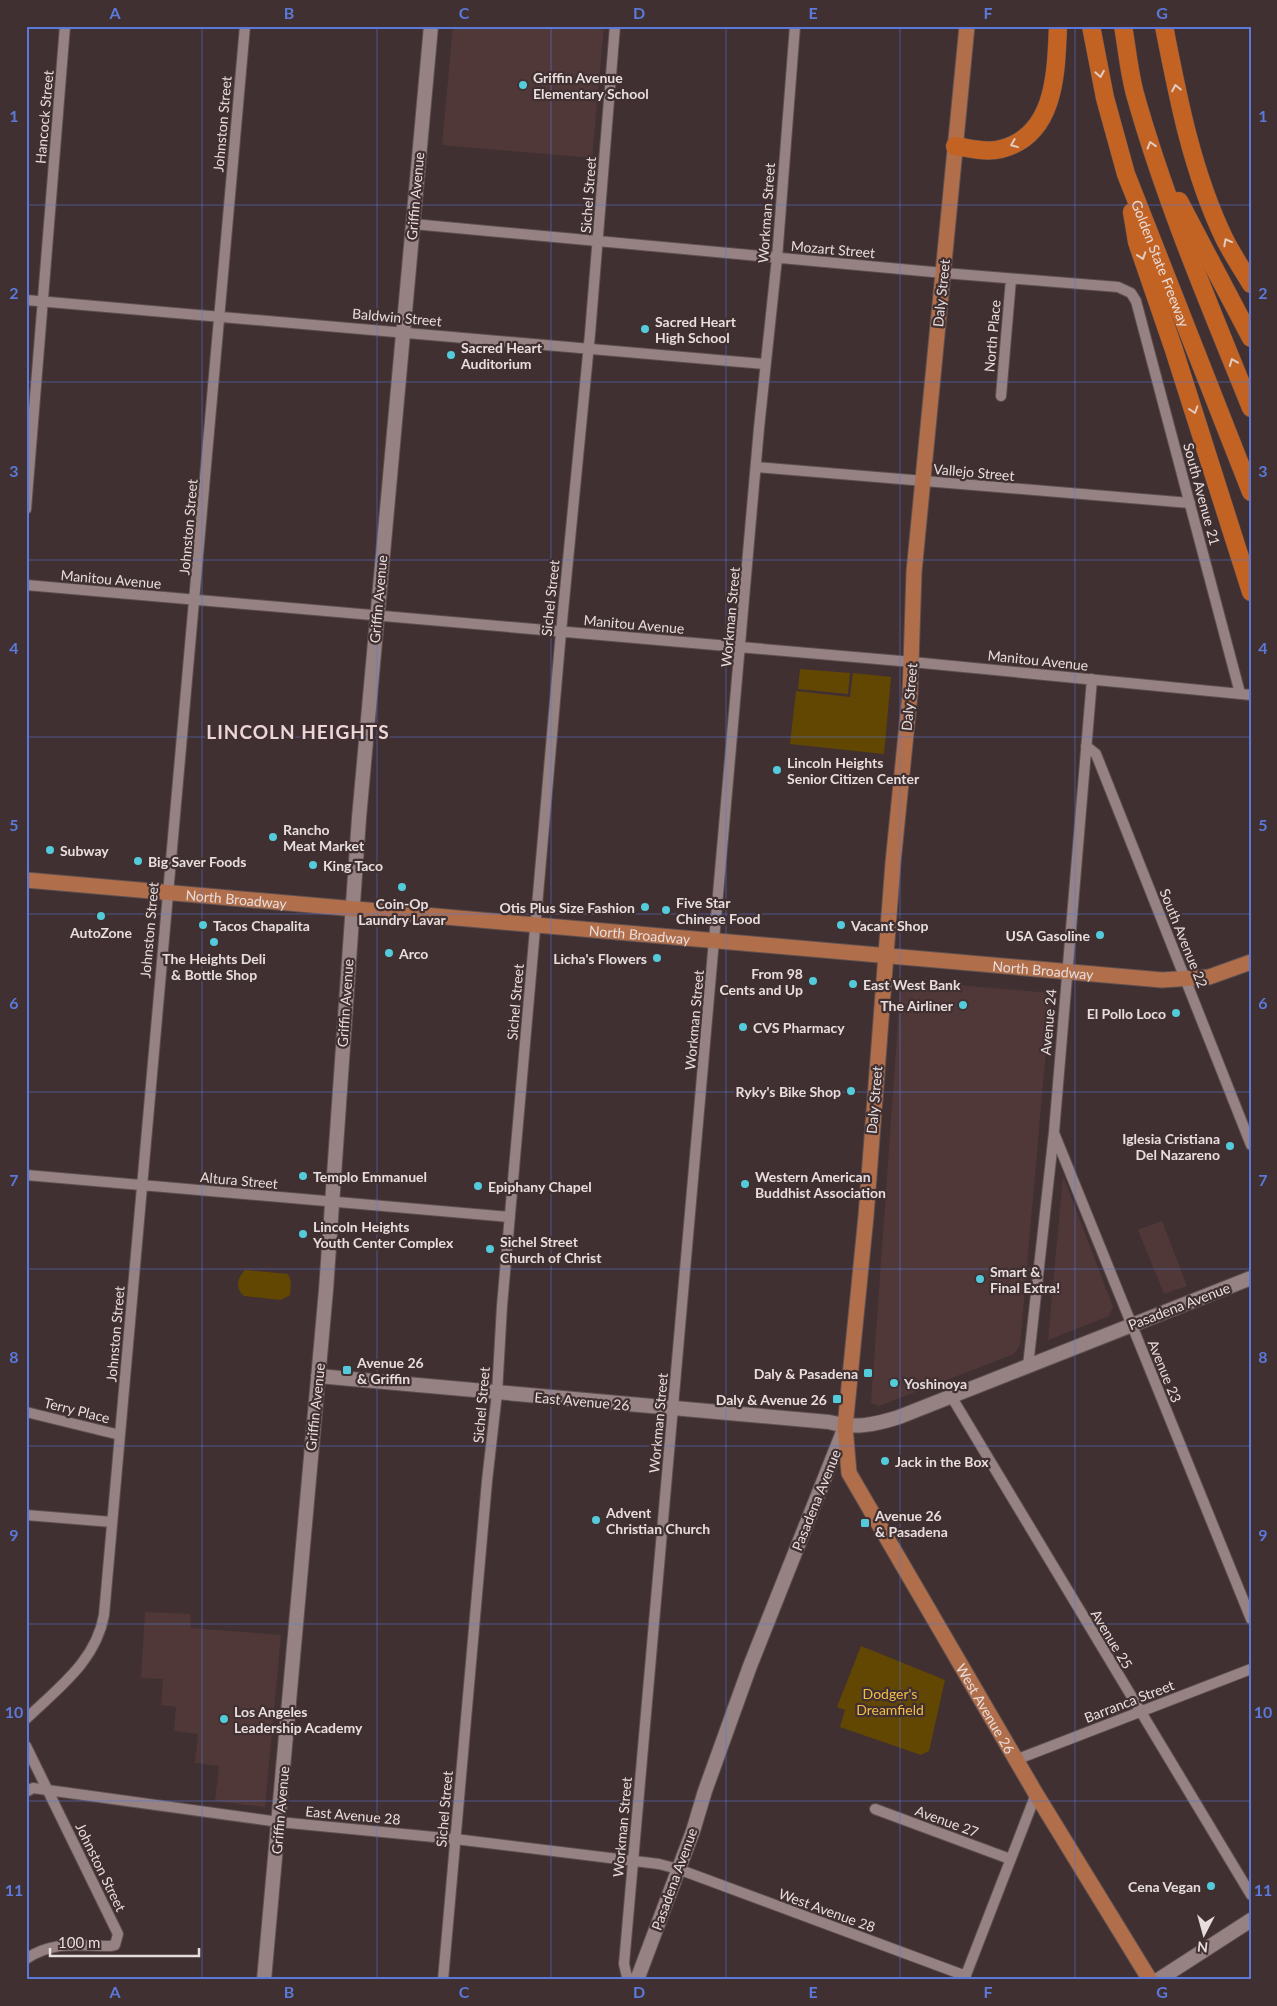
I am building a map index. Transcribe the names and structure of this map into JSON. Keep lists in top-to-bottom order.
{
  "streets": {
    "highway": ["Golden State Freeway"],
    "main road": [
      "Griffin Avenue",
      "Daly Street",
      "North Broadway",
      "Pasadena Avenue",
      "East Avenue 26",
      "West Avenue 26"
    ],
    "street": [
      "Hancock Street",
      "Johnston Street",
      "Sichel Street",
      "Workman Street",
      "Mozart Street",
      "Baldwin Street",
      "North Place",
      "Vallejo Street",
      "South Avenue 21",
      "Manitou Avenue",
      "South Avenue 22",
      "Avenue 24",
      "Altura Street",
      "Avenue 23",
      "Terry Place",
      "Avenue 25",
      "Barranca Street",
      "East Avenue 28",
      "Avenue 27",
      "West Avenue 28"
    ]
  },
  "crossings": [
    ["Hancock Street", "Baldwin Street"],
    ["Johnston Street", "Baldwin Street"],
    ["Johnston Street", "Manitou Avenue"],
    ["Johnston Street", "North Broadway"],
    ["Johnston Street", "Altura Street"],
    ["Johnston Street", "Terry Place"],
    ["Johnston Street", "East Avenue 28"],
    ["Sichel Street", "Mozart Street"],
    ["Sichel Street", "Baldwin Street"],
    ["Sichel Street", "Manitou Avenue"],
    ["Sichel Street", "North Broadway"],
    ["Sichel Street", "Altura Street"],
    ["Sichel Street", "East Avenue 26"],
    ["Sichel Street", "East Avenue 28"],
    ["Griffin Avenue", "Mozart Street"],
    ["Griffin Avenue", "Baldwin Street"],
    ["Griffin Avenue", "Manitou Avenue"],
    ["Griffin Avenue", "North Broadway"],
    ["Griffin Avenue", "Altura Street"],
    ["Griffin Avenue", "East Avenue 26"],
    ["Griffin Avenue", "East Avenue 28"],
    ["Workman Street", "Mozart Street"],
    ["Workman Street", "Baldwin Street"],
    ["Workman Street", "Vallejo Street"],
    ["Workman Street", "Manitou Avenue"],
    ["Workman Street", "North Broadway"],
    ["Workman Street", "Pasadena Avenue"],
    ["Workman Street", "East Avenue 26"],
    ["Workman Street", "East Avenue 28"],
    ["Mozart Street", "Daly Street"],
    ["Mozart Street", "North Place"],
    ["Mozart Street", "South Avenue 21"],
    ["Daly Street", "Vallejo Street"],
    ["Daly Street", "Manitou Avenue"],
    ["Daly Street", "North Broadway"],
    ["Daly Street", "Pasadena Avenue"],
    ["Daly Street", "East Avenue 26"],
    ["Daly Street", "West Avenue 26"],
    ["Vallejo Street", "South Avenue 21"],
    ["South Avenue 21", "Manitou Avenue"],
    ["Manitou Avenue", "Avenue 24"],
    ["North Broadway", "South Avenue 22"],
    ["North Broadway", "Avenue 24"],
    ["South Avenue 22", "Avenue 24"],
    ["Avenue 24", "Pasadena Avenue"],
    ["Avenue 24", "Avenue 23"],
    ["Pasadena Avenue", "Avenue 23"],
    ["Pasadena Avenue", "East Avenue 26"],
    ["Pasadena Avenue", "Avenue 25"],
    ["Pasadena Avenue", "West Avenue 26"],
    ["Pasadena Avenue", "East Avenue 28"],
    ["Pasadena Avenue", "West Avenue 28"],
    ["East Avenue 26", "West Avenue 26"],
    ["Avenue 25", "Barranca Street"],
    ["Barranca Street", "West Avenue 26"],
    ["East Avenue 28", "West Avenue 28"]
  ],
  "districts": ["LINCOLN HEIGHTS"],
  "parks": ["Dodger's Dreamfield"],
  "places": {
    "other": [
      "Griffin Avenue Elementary School",
      "Sacred Heart High School",
      "Sacred Heart Auditorium",
      "Lincoln Heights Senior Citizen Center",
      "Rancho Meat Market",
      "Subway",
      "Big Saver Foods",
      "King Taco",
      "Coin-Op Laundry Lavar",
      "Otis Plus Size Fashion",
      "Five Star Chinese Food",
      "AutoZone",
      "Tacos Chapalita",
      "Vacant Shop",
      "USA Gasoline",
      "The Heights Deli & Bottle Shop",
      "Arco",
      "Licha's Flowers",
      "From 98 Cents and Up",
      "East West Bank",
      "The Airliner",
      "El Pollo Loco",
      "CVS Pharmacy",
      "Ryky's Bike Shop",
      "Iglesia Cristiana Del Nazareno",
      "Templo Emmanuel",
      "Western American Buddhist Association",
      "Epiphany Chapel",
      "Lincoln Heights Youth Center Complex",
      "Sichel Street Church of Christ",
      "Smart & Final Extra!",
      "Yoshinoya",
      "Jack in the Box",
      "Advent Christian Church",
      "Los Angeles Leadership Academy",
      "Cena Vegan"
    ],
    "transit": [
      "Avenue 26 & Griffin",
      "Daly & Pasadena",
      "Daly & Avenue 26",
      "Avenue 26 & Pasadena"
    ]
  },
  "scale_bar": "100 m",
  "north": "bottom",
  "grid": {
    "columns": [
      "A",
      "B",
      "C",
      "D",
      "E",
      "F",
      "G"
    ],
    "rows": [
      "1",
      "2",
      "3",
      "4",
      "5",
      "6",
      "7",
      "8",
      "9",
      "10",
      "11"
    ]
  }
}
